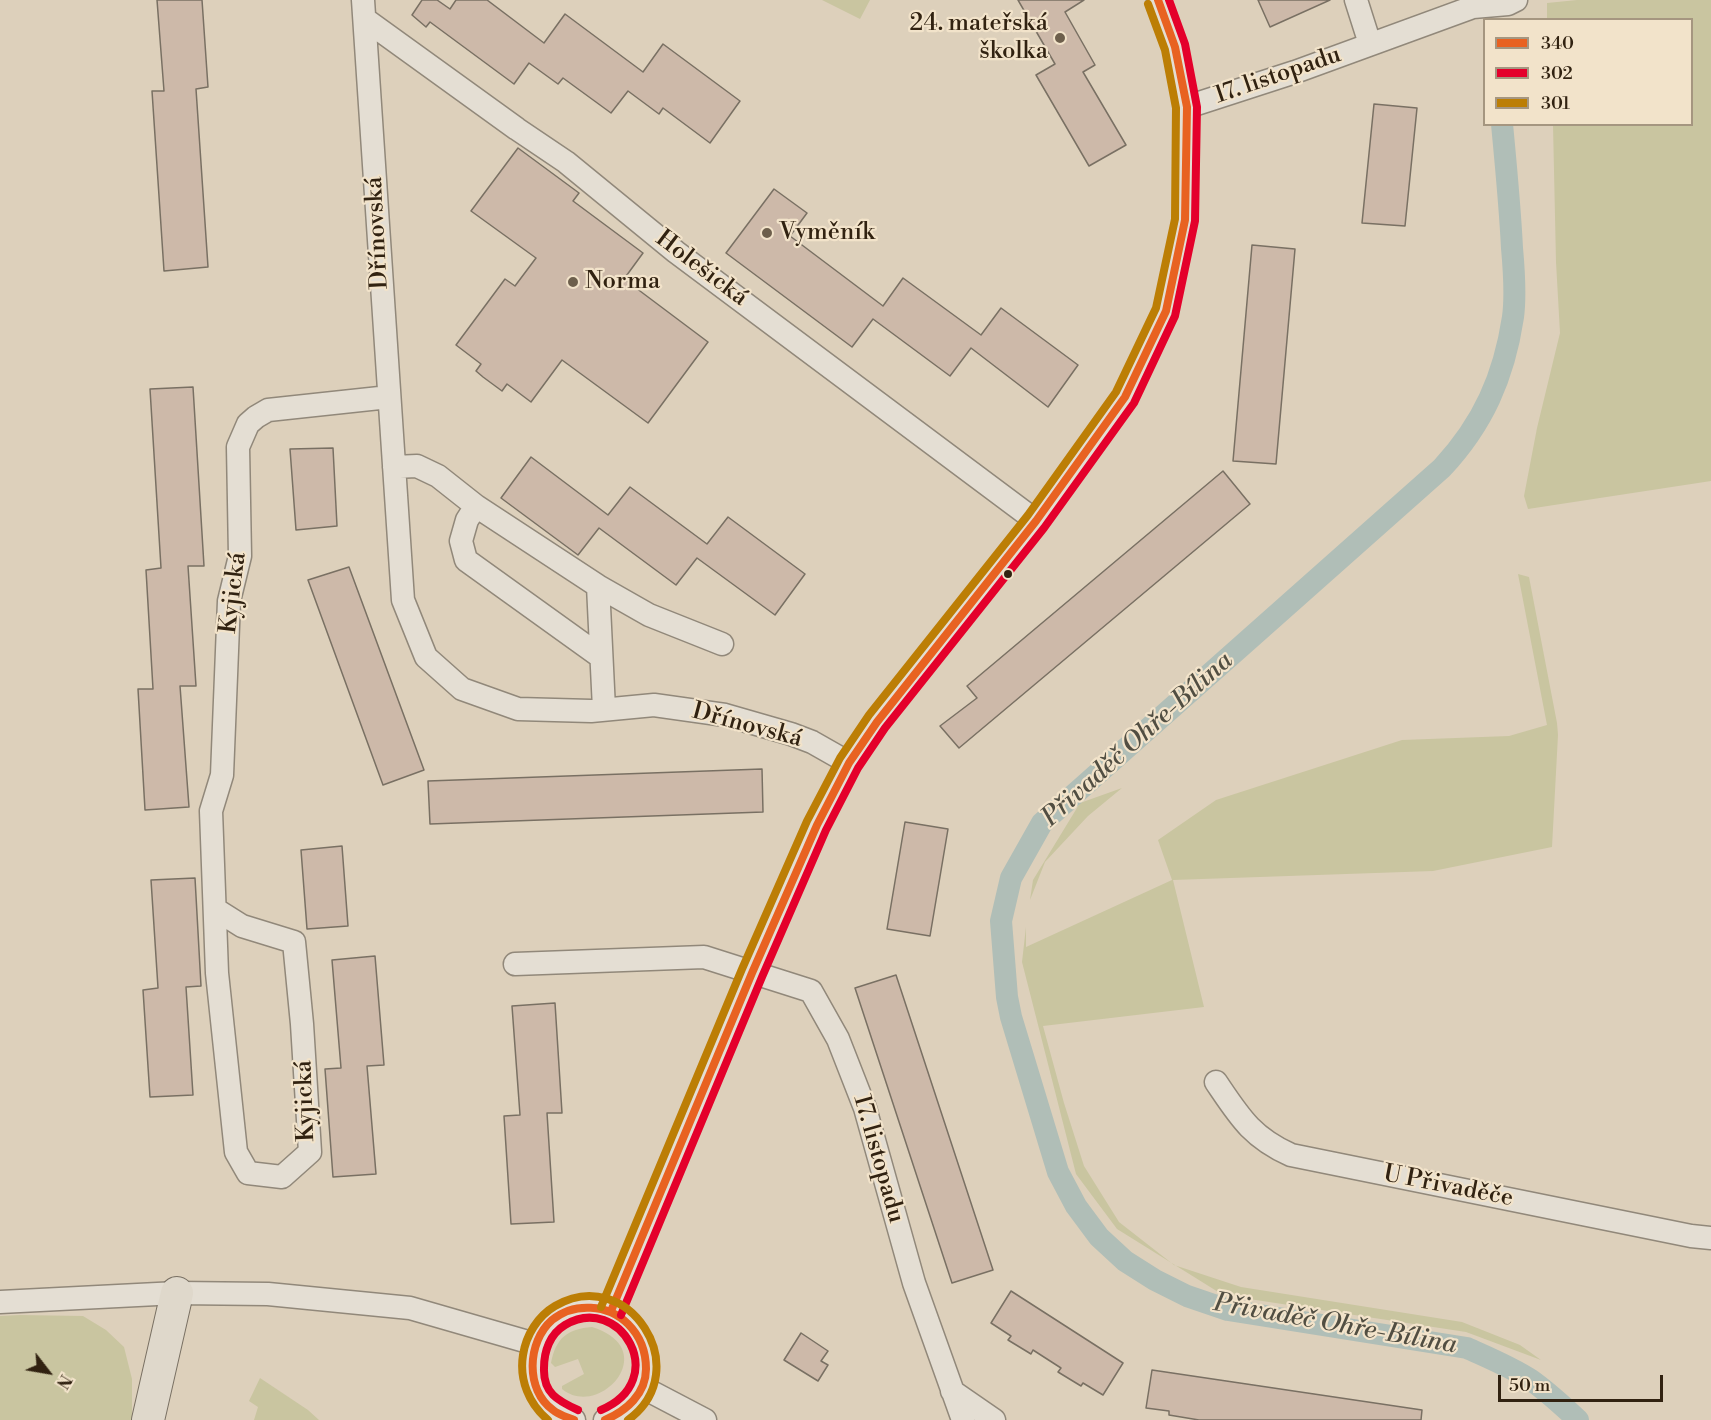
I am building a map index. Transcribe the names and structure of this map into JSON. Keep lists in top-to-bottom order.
{
  "streets": {
    "street": [
      "17. listopadu",
      "Dřínovská",
      "Holešická",
      "Kyjická",
      "U Přivaděče"
    ]
  },
  "crossings": [
    ["17. listopadu", "Dřínovská"],
    ["17. listopadu", "Holešická"],
    ["Dřínovská", "Holešická"],
    ["Dřínovská", "Kyjická"]
  ],
  "water": ["Přivaděč Ohře-Bílina"],
  "places": ["24. mateřská školka", "Vyměník", "Norma"],
  "lines": ["transit line 340", "transit line 302", "transit line 301"],
  "legend": ["340", "302", "301"],
  "scale_bar": "50 m",
  "north": "bottom right"
}
